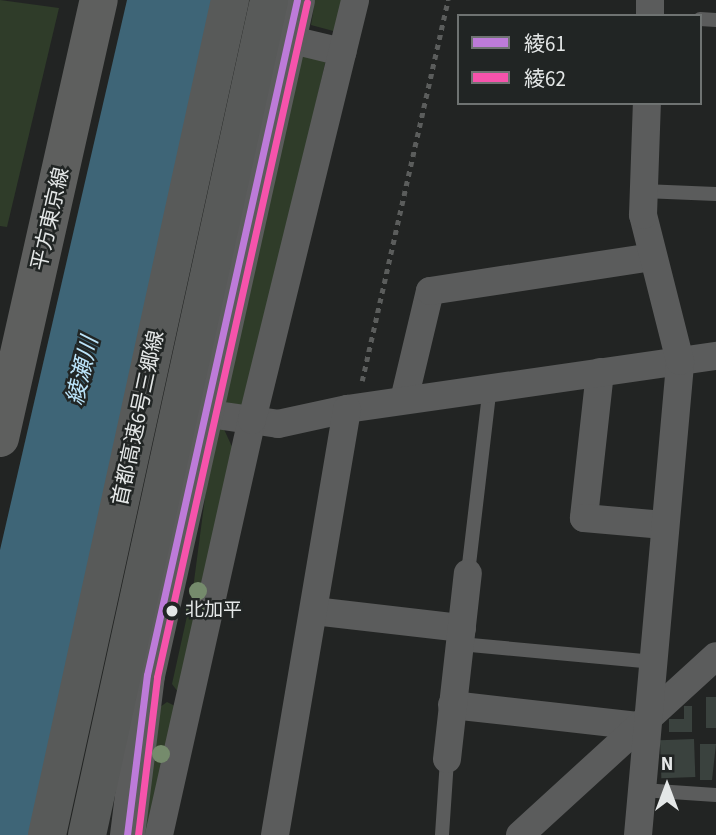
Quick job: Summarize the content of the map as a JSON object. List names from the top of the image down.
{
  "streets": {
    "highway": ["首都高速6号三郷線"],
    "main road": ["平方東京線"]
  },
  "water": ["綾瀬川"],
  "places": ["北加平"],
  "lines": ["transit line 綾61", "transit line 綾62"],
  "legend": ["綾61", "綾62"],
  "north": "top"
}
